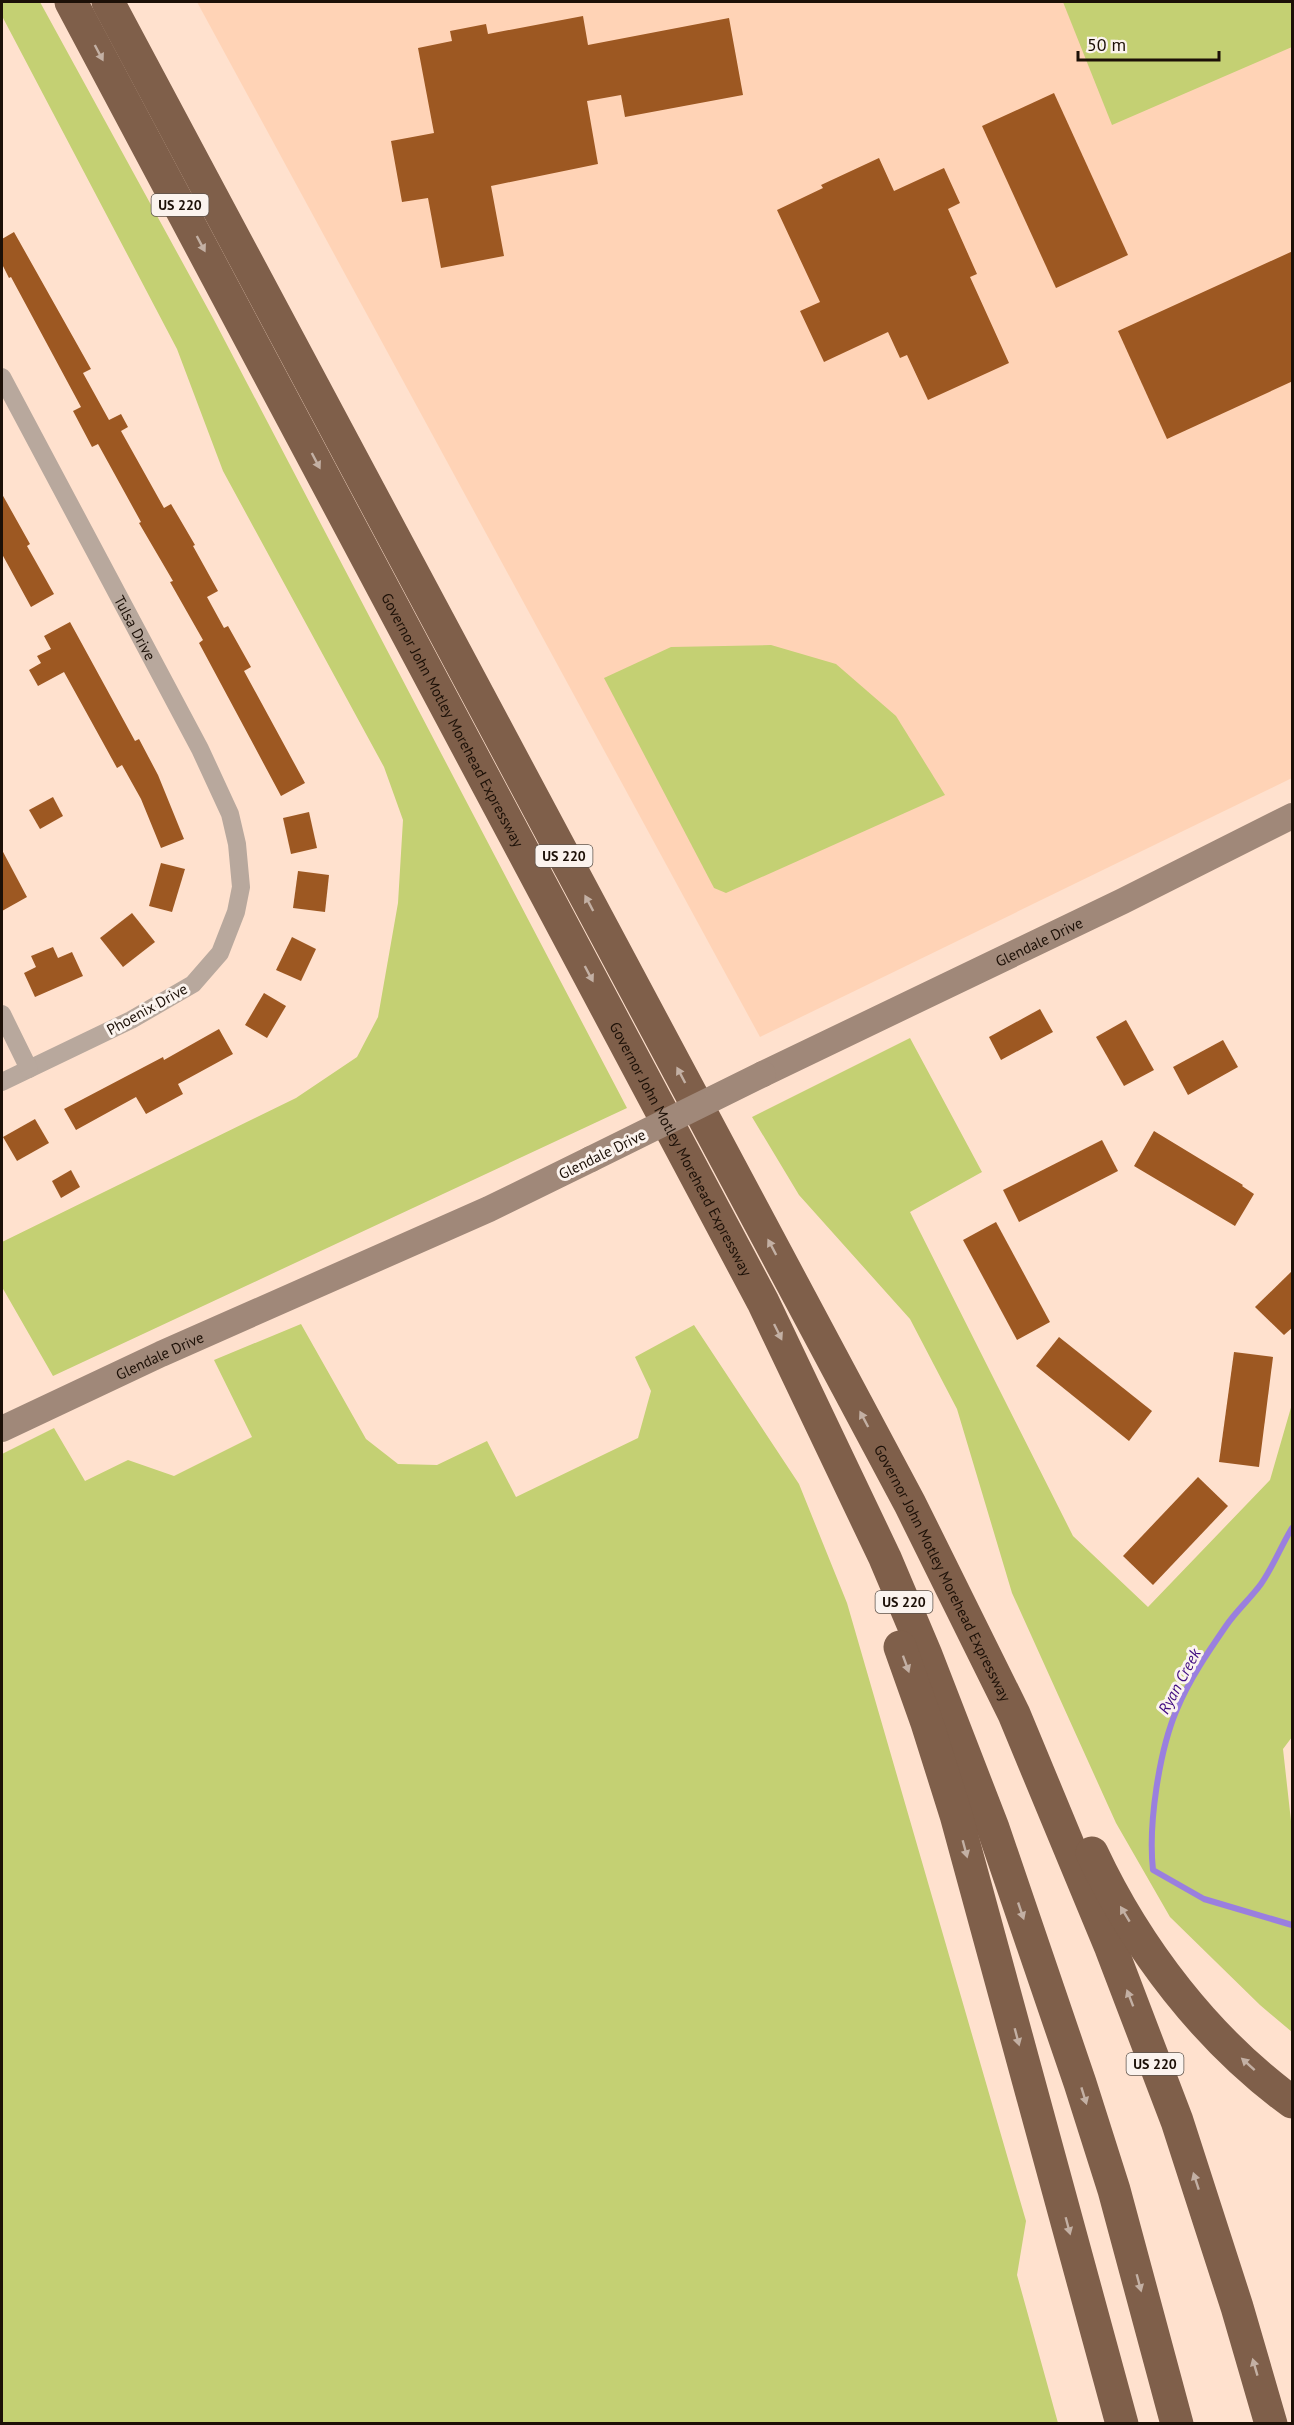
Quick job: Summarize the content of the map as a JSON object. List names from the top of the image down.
{
  "streets": {
    "highway": ["US 220", "Governor John Motley Morehead Expressway"],
    "street": ["Tulsa Drive", "Glendale Drive", "Phoenix Drive"]
  },
  "crossings": [
    ["US 220", "Governor John Motley Morehead Expressway"],
    ["Tulsa Drive", "Phoenix Drive"]
  ],
  "water": ["Ryan Creek"],
  "scale_bar": "50 m"
}
